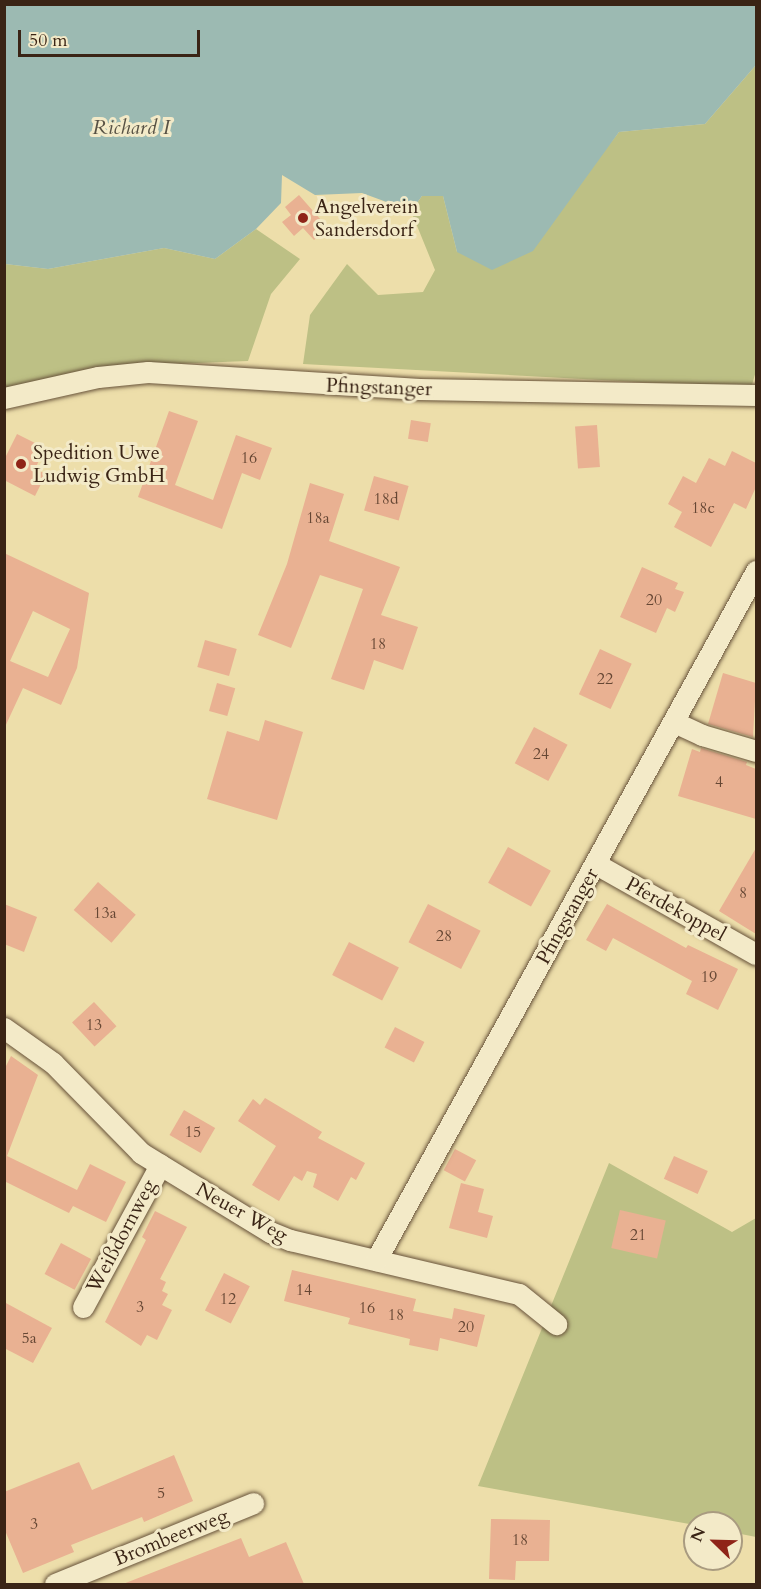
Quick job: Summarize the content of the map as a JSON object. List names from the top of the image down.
{
  "streets": {
    "street": [
      "Pfingstanger",
      "Pferdekoppel",
      "Neuer Weg",
      "Weißdornweg",
      "Brombeerweg"
    ]
  },
  "crossings": [
    ["Pfingstanger", "Pferdekoppel"],
    ["Pfingstanger", "Neuer Weg"],
    ["Neuer Weg", "Weißdornweg"]
  ],
  "water": ["Richard I"],
  "places": ["Angelverein Sandersdorf", "Spedition Uwe Ludwig GmbH"],
  "house_numbers": [
    "16",
    "18d",
    "18c",
    "18a",
    "20",
    "18",
    "22",
    "24",
    "4",
    "8",
    "13a",
    "28",
    "19",
    "13",
    "15",
    "21",
    "14",
    "12",
    "3",
    "16",
    "18",
    "20",
    "5a",
    "5",
    "3",
    "18"
  ],
  "scale_bar": "50 m",
  "north": "top left"
}
